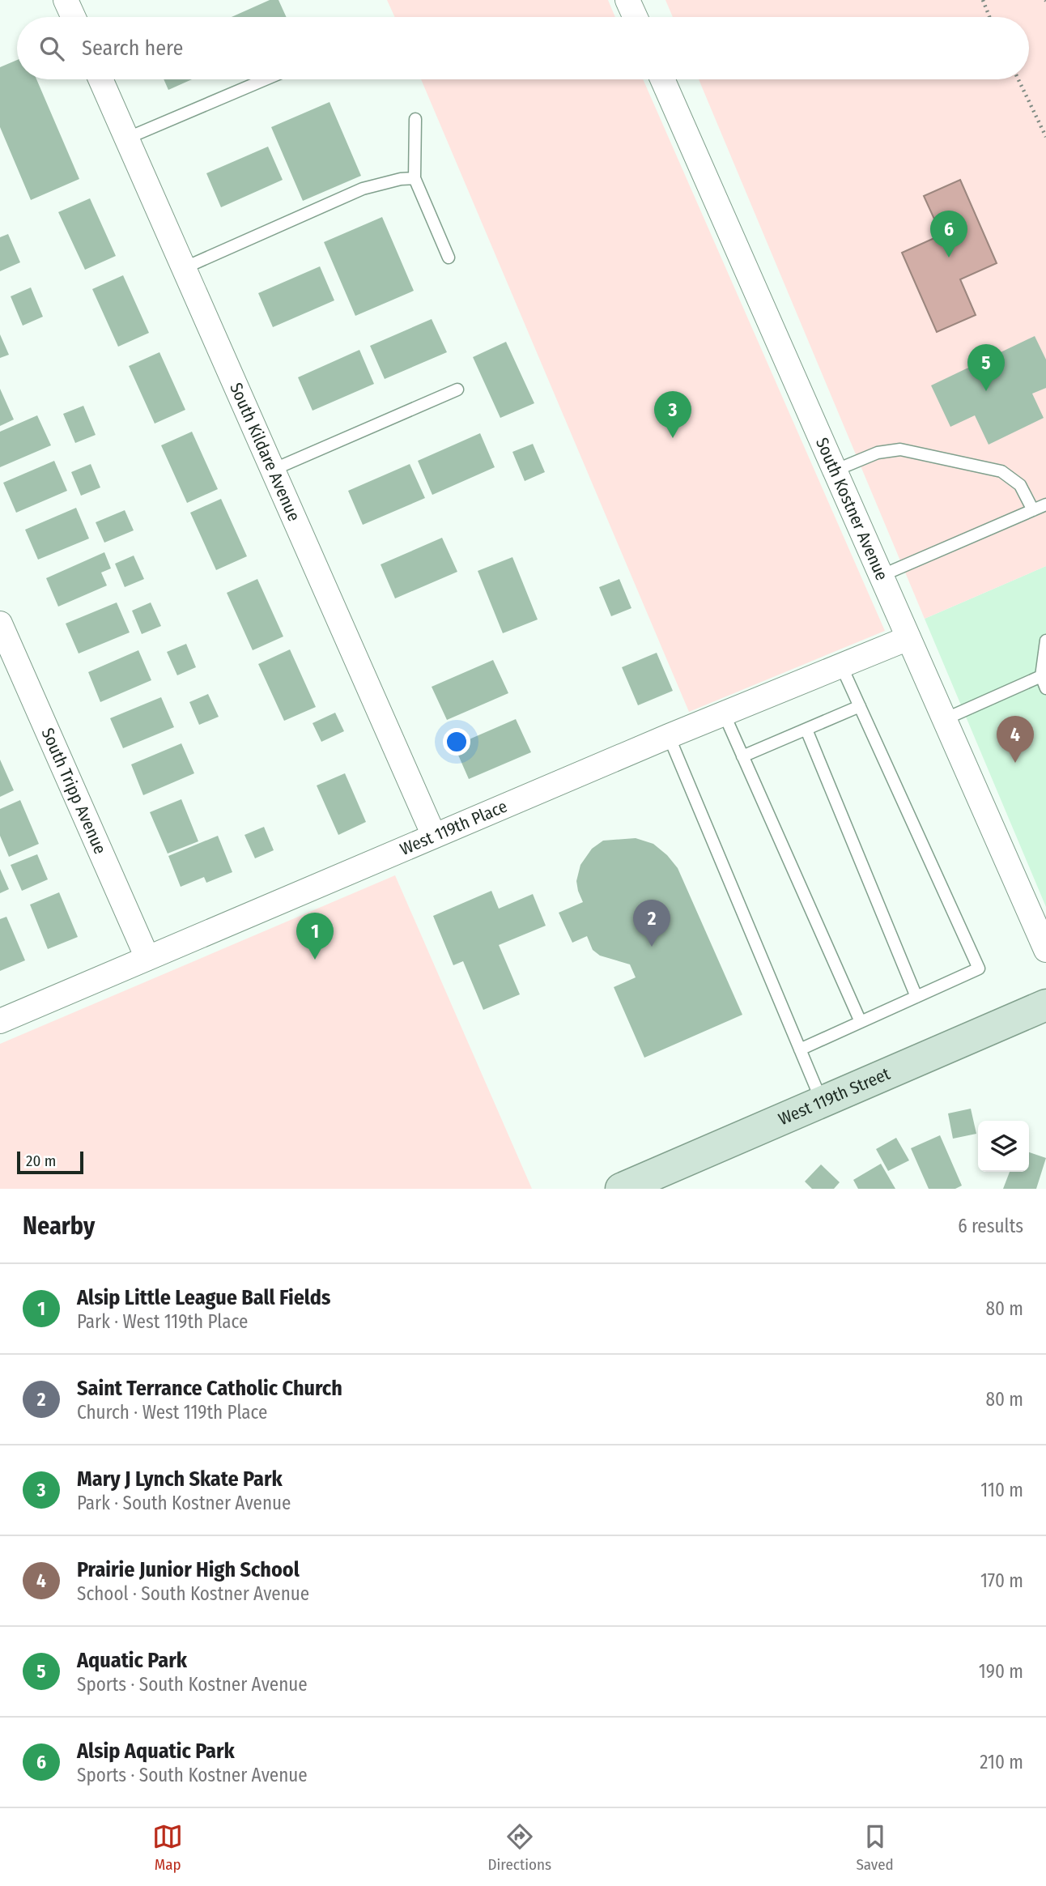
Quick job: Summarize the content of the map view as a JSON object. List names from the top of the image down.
{
  "streets": {
    "street": [
      "South Kildare Avenue",
      "South Kostner Avenue",
      "South Tripp Avenue",
      "West 119th Place",
      "West 119th Street"
    ]
  },
  "crossings": [
    ["South Kildare Avenue", "West 119th Place"],
    ["South Kostner Avenue", "West 119th Place"],
    ["South Tripp Avenue", "West 119th Place"]
  ],
  "scale_bar": "20 m",
  "page": {
    "search": "Search here",
    "pins": [
      "6",
      "5",
      "3",
      "4",
      "2",
      "1"
    ],
    "scale": "20 m",
    "heading": ["Nearby", "6 results"],
    "list": [
      {
        "mark": "1",
        "name": "Alsip Little League Ball Fields",
        "note": "Park · West 119th Place",
        "value": "80 m"
      },
      {
        "mark": "2",
        "name": "Saint Terrance Catholic Church",
        "note": "Church · West 119th Place",
        "value": "80 m"
      },
      {
        "mark": "3",
        "name": "Mary J Lynch Skate Park",
        "note": "Park · South Kostner Avenue",
        "value": "110 m"
      },
      {
        "mark": "4",
        "name": "Prairie Junior High School",
        "note": "School · South Kostner Avenue",
        "value": "170 m"
      },
      {
        "mark": "5",
        "name": "Aquatic Park",
        "note": "Sports · South Kostner Avenue",
        "value": "190 m"
      },
      {
        "mark": "6",
        "name": "Alsip Aquatic Park",
        "note": "Sports · South Kostner Avenue",
        "value": "210 m"
      }
    ],
    "nav": ["Map", "Directions", "Saved"]
  }
}
